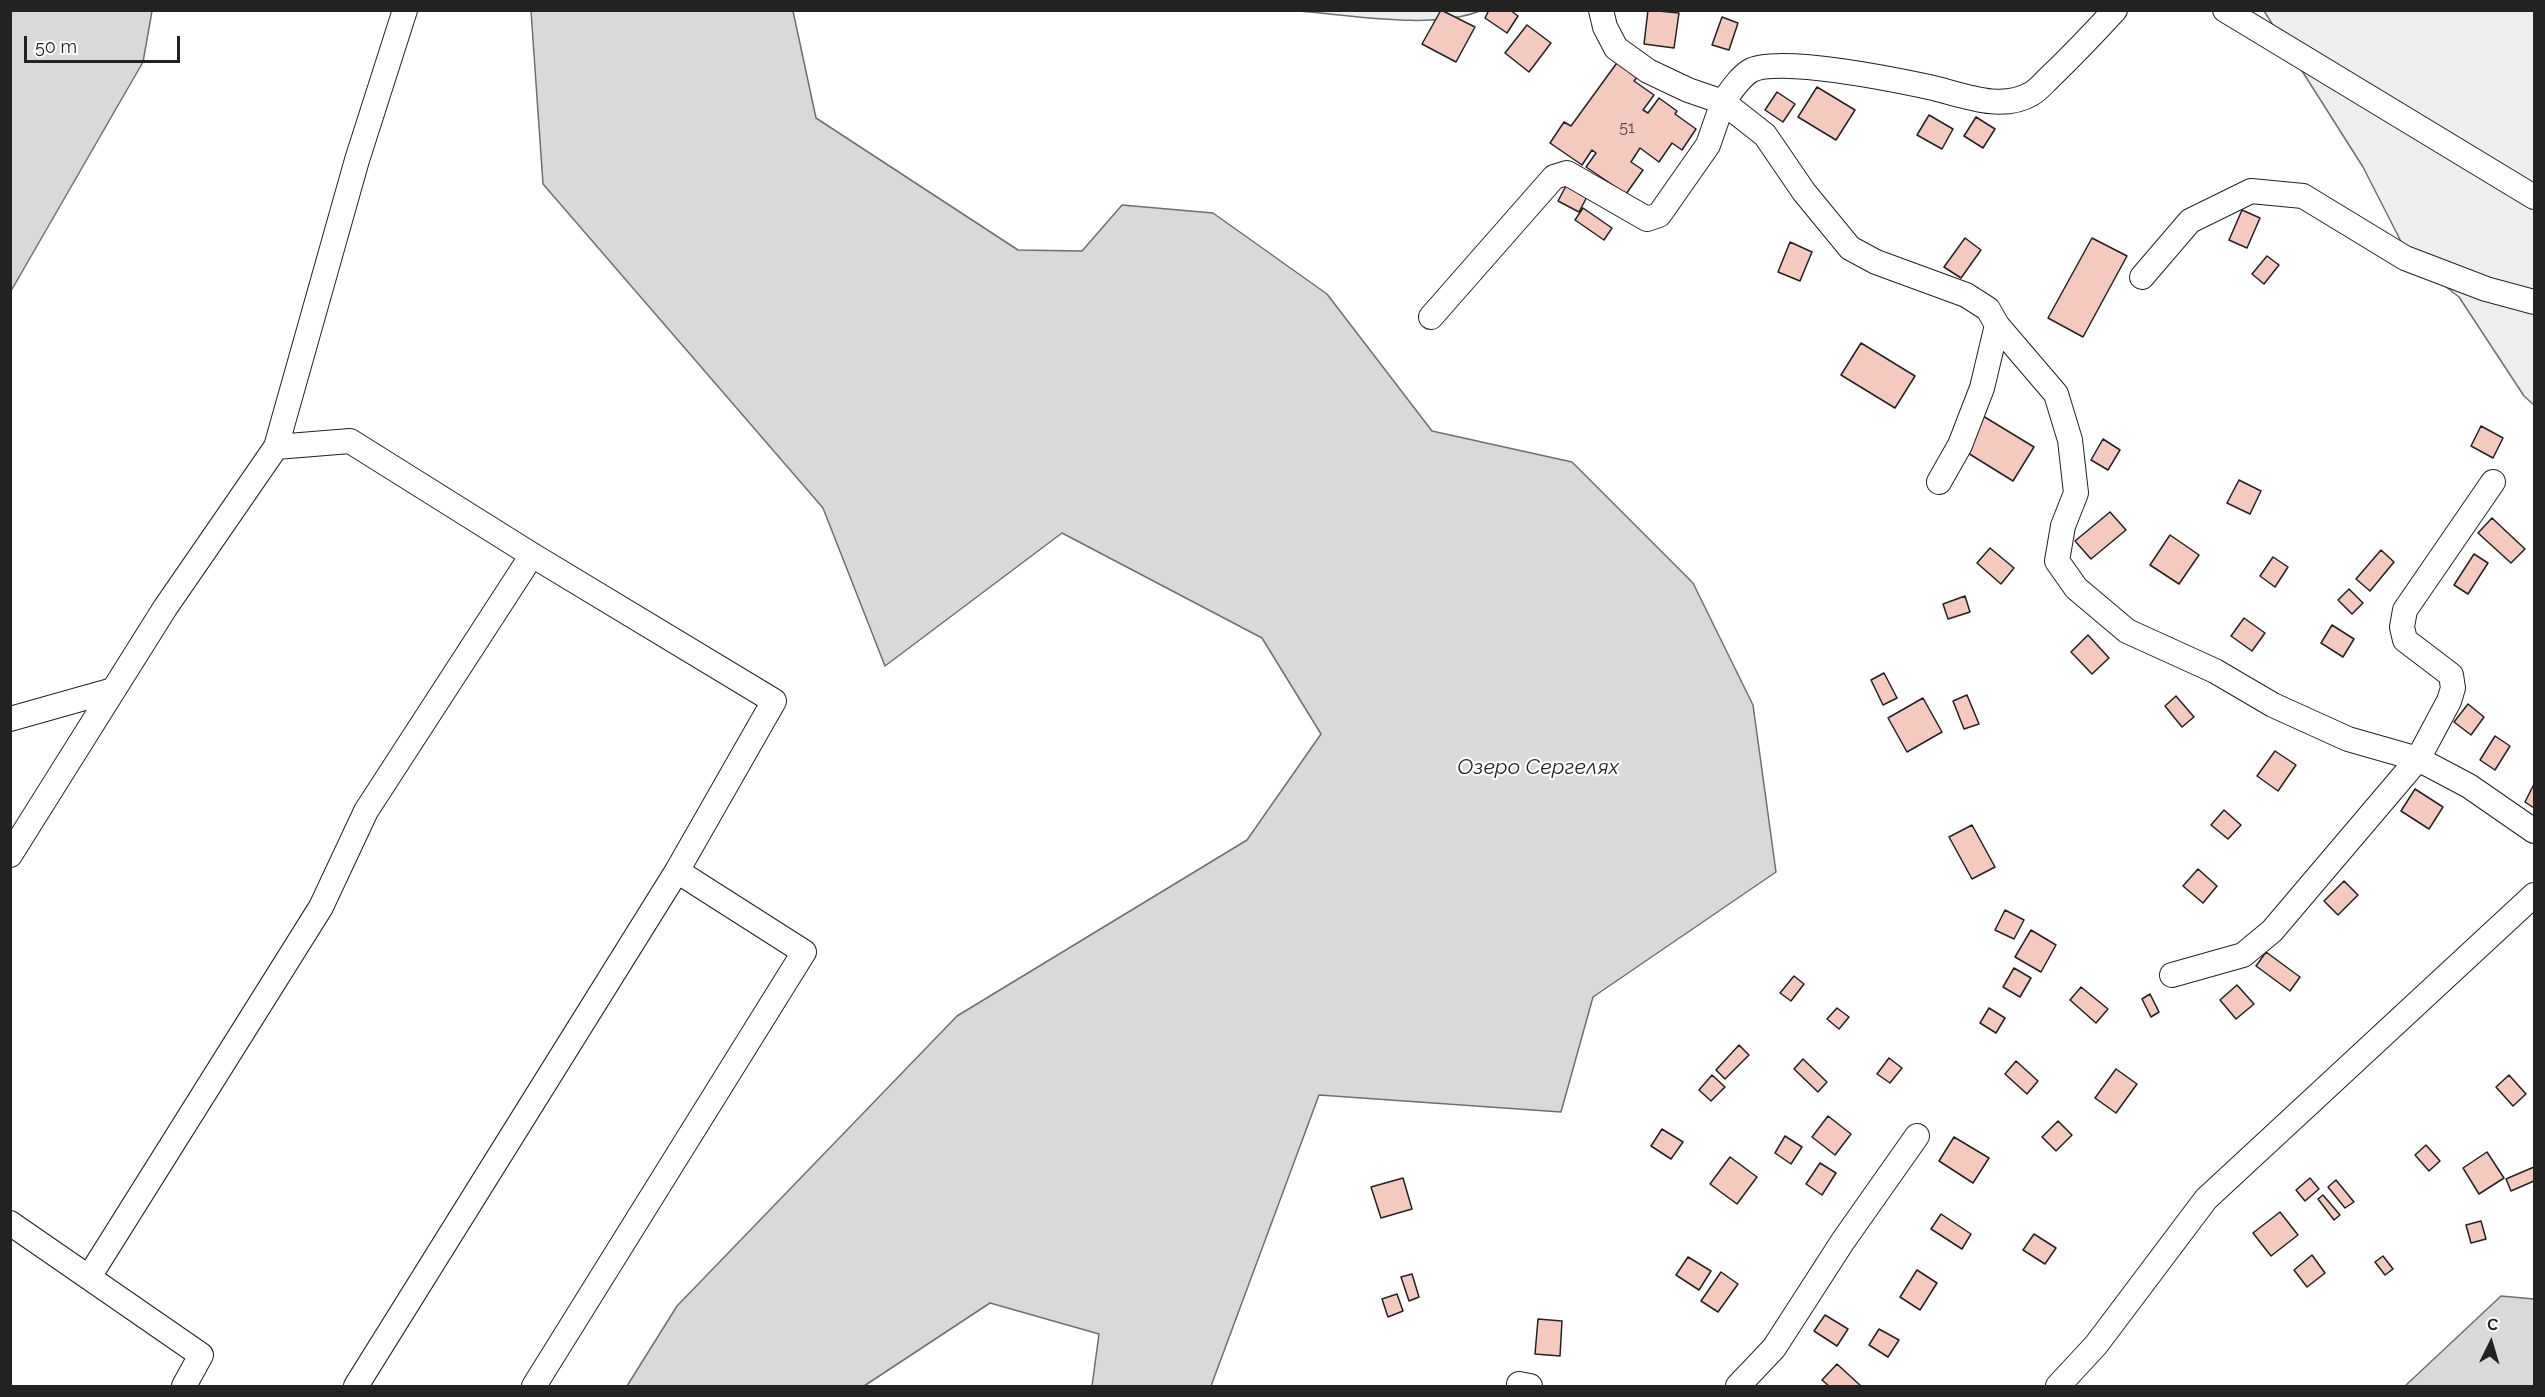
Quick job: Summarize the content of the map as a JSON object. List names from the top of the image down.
{
  "water": ["Озеро Сергелях"],
  "house_numbers": ["51"],
  "scale_bar": "50 m",
  "north": "top"
}
